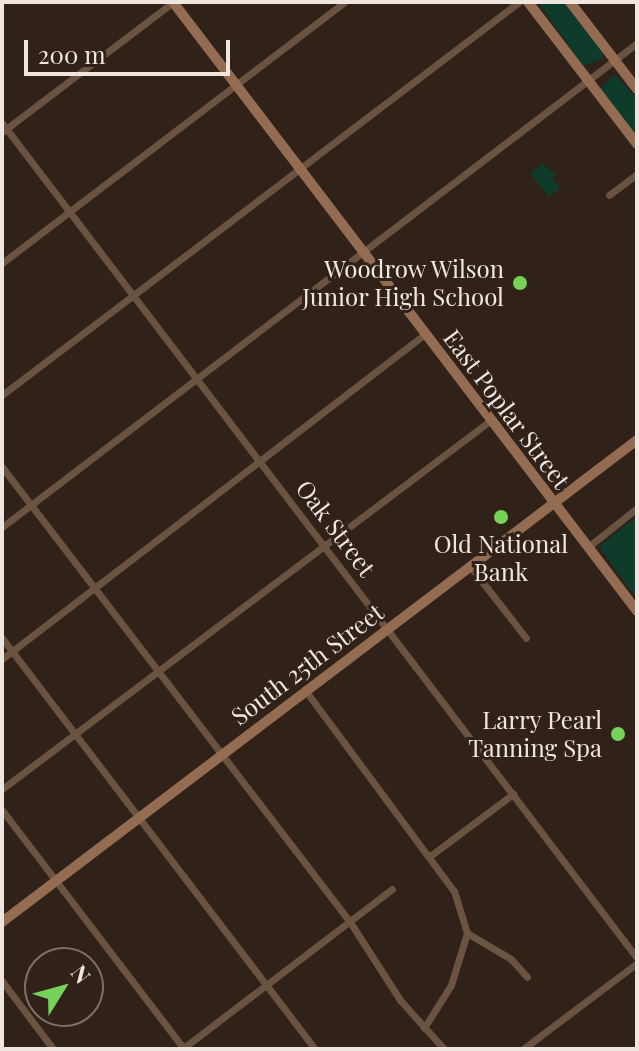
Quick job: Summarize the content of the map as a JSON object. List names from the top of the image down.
{
  "streets": {
    "main road": ["East Poplar Street", "South 25th Street"],
    "street": ["Oak Street"]
  },
  "crossings": [
    ["East Poplar Street", "South 25th Street"],
    ["Oak Street", "South 25th Street"]
  ],
  "places": ["Woodrow Wilson Junior High School", "Old National Bank", "Larry Pearl Tanning Spa"],
  "scale_bar": "200 m",
  "north": "top right"
}
